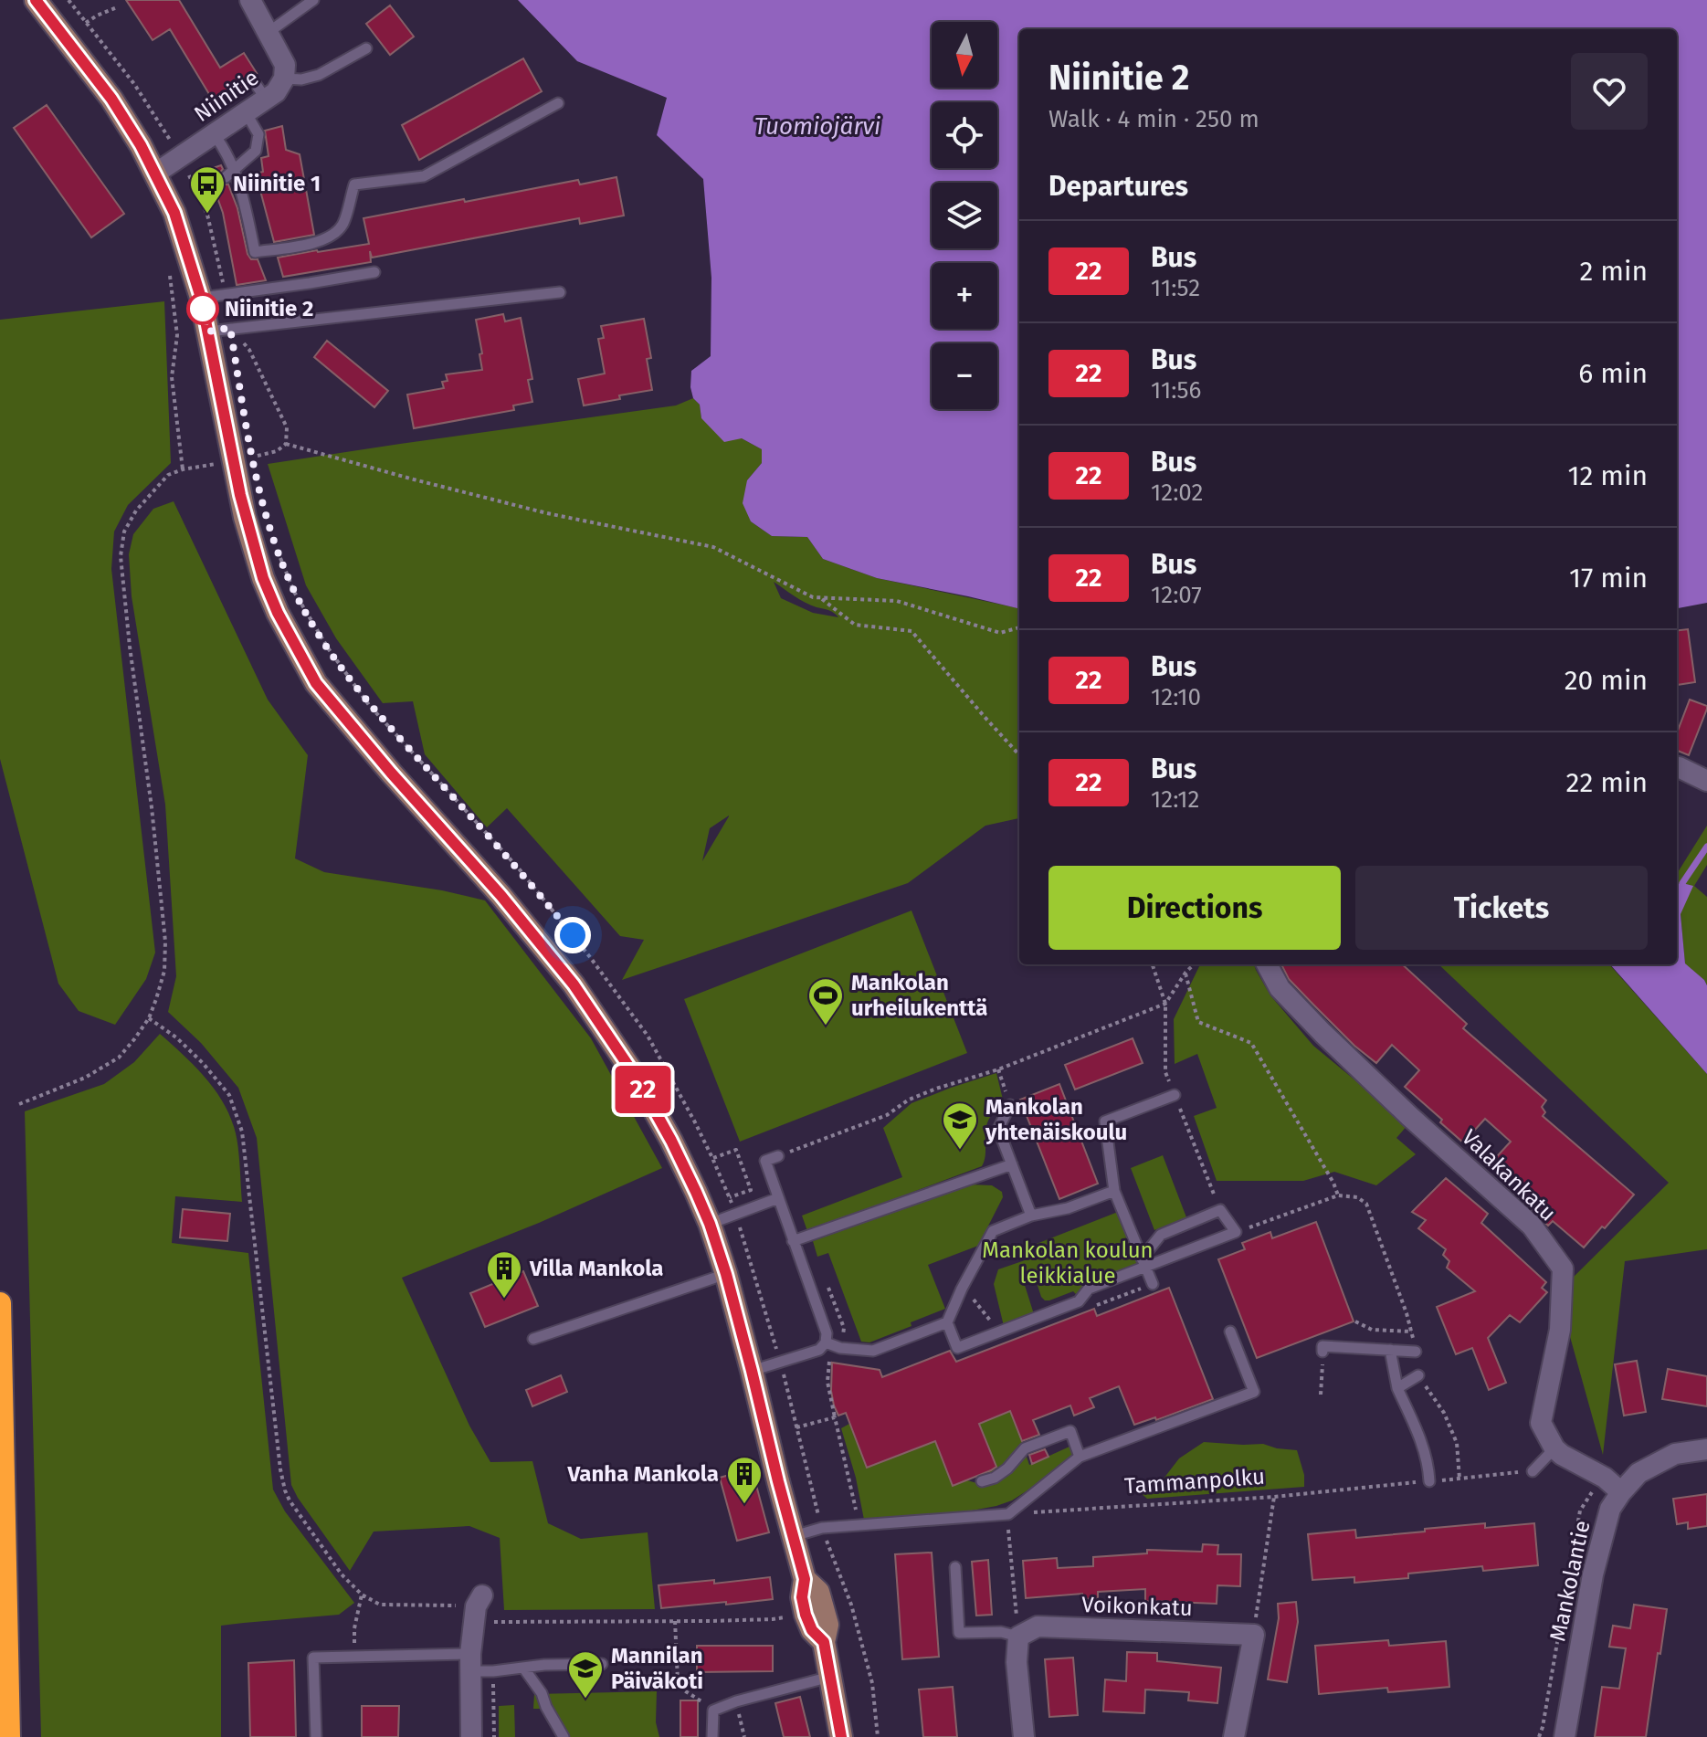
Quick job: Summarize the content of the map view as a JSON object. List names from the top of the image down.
{
  "streets": {
    "street": [
      "Niinitie",
      "Valakankatu",
      "Mankolantie",
      "Voikonkatu"
    ],
    "path": ["Tammanpolku"]
  },
  "water": ["Tuomiojärvi"],
  "parks": ["Mankolan koulun leikkialue"],
  "places": {
    "bus stop": ["Niinitie 1"],
    "other": ["Niinitie 2"],
    "sports": ["Mankolan urheilukenttä"],
    "school or university": ["Mankolan yhtenäiskoulu", "Mannilan Päiväkoti"],
    "building": ["Villa Mankola", "Vanha Mankola"]
  },
  "lines": ["bus line 22"],
  "north": "bottom",
  "page": {
    "on_map": "22",
    "map_buttons": ["+", "−"],
    "heading": [
      ["Niinitie 2", "Walk · 4 min · 250 m"],
      "Departures"
    ],
    "list": [
      {
        "mark": "22",
        "name": "Bus",
        "note": "11:52",
        "value": "2 min"
      },
      {
        "mark": "22",
        "name": "Bus",
        "note": "11:56",
        "value": "6 min"
      },
      {
        "mark": "22",
        "name": "Bus",
        "note": "12:02",
        "value": "12 min"
      },
      {
        "mark": "22",
        "name": "Bus",
        "note": "12:07",
        "value": "17 min"
      },
      {
        "mark": "22",
        "name": "Bus",
        "note": "12:10",
        "value": "20 min"
      },
      {
        "mark": "22",
        "name": "Bus",
        "note": "12:12",
        "value": "22 min"
      }
    ],
    "buttons": ["Directions", "Tickets"]
  }
}
